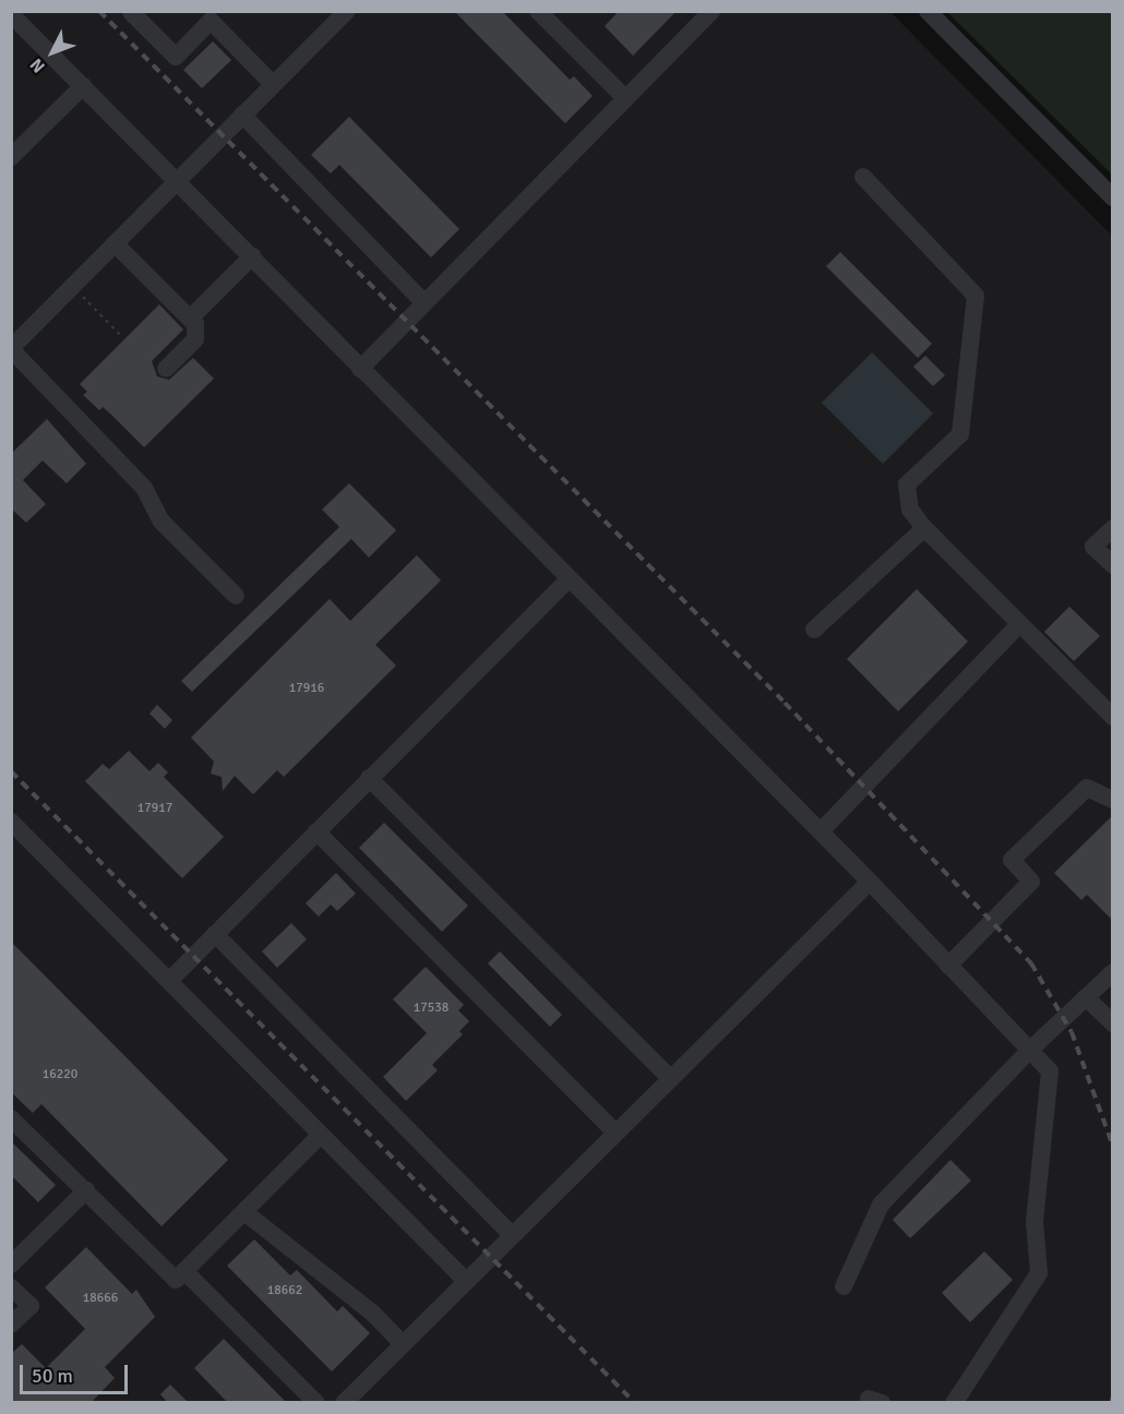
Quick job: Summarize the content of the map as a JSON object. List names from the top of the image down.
{
  "house_numbers": [
    "17916",
    "17917",
    "17538",
    "16220",
    "18662",
    "18666"
  ],
  "scale_bar": "50 m",
  "north": "bottom left"
}
